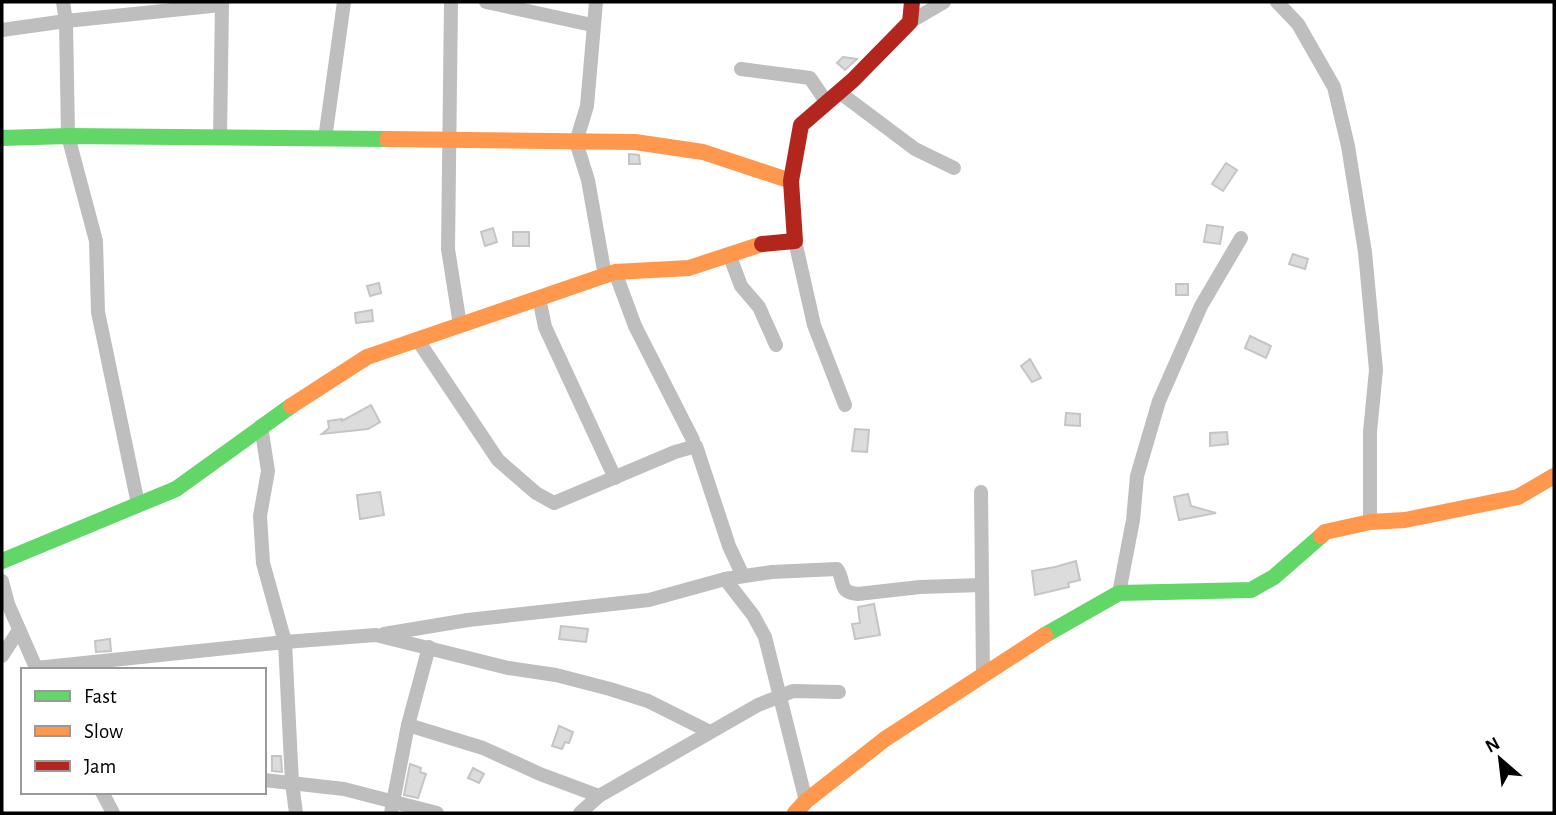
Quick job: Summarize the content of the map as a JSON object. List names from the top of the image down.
{
  "legend": ["Fast", "Slow", "Jam"],
  "north": "top left"
}
